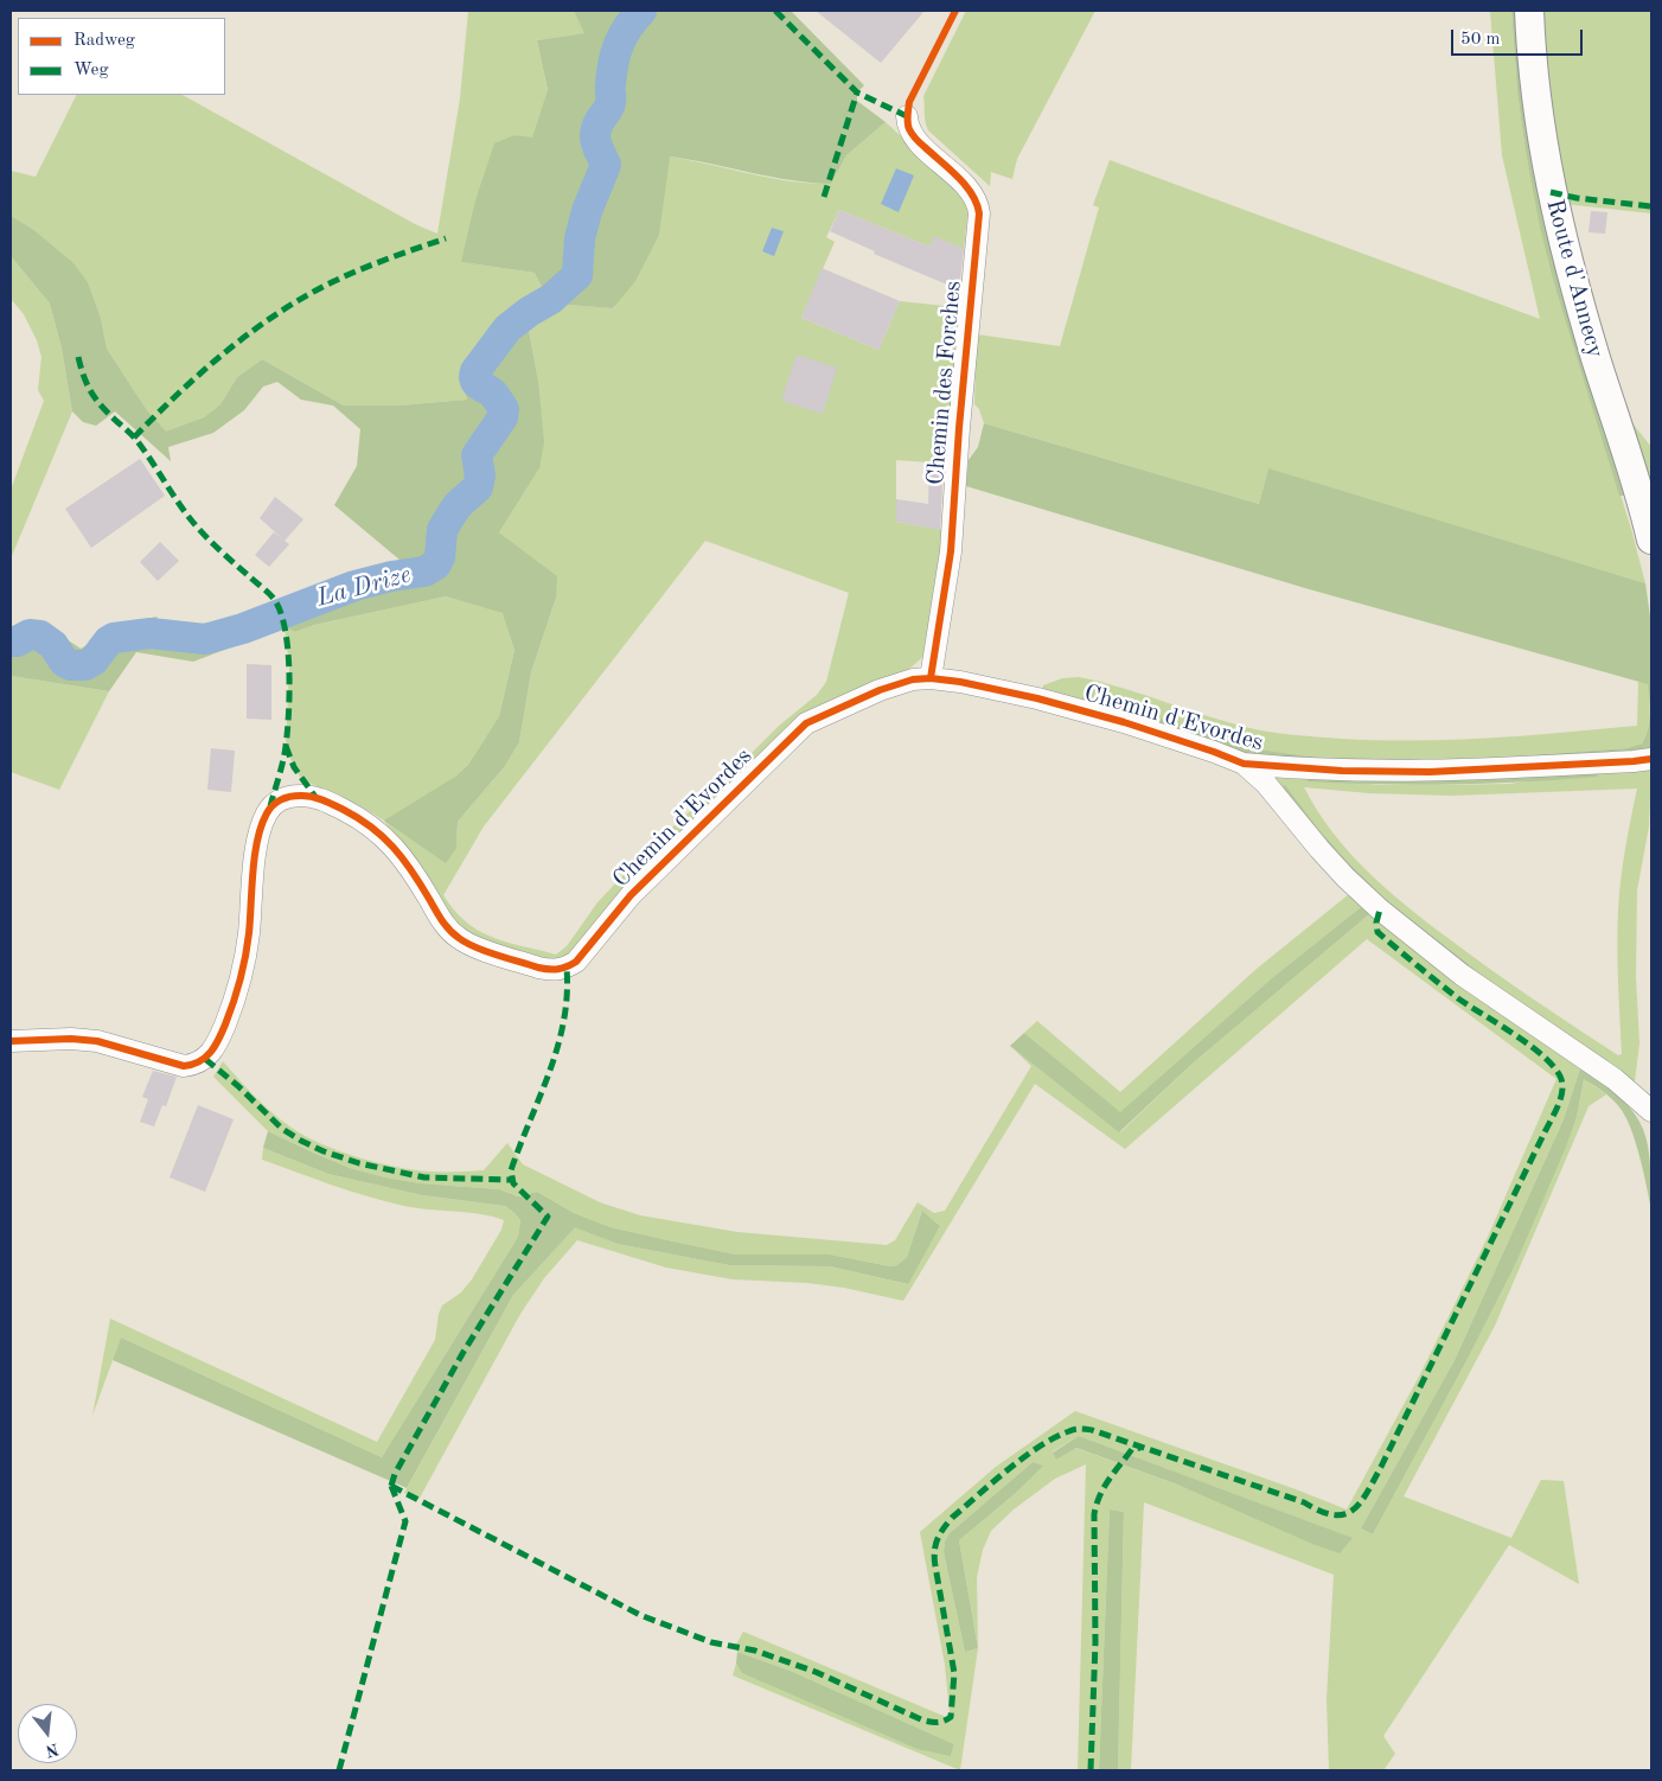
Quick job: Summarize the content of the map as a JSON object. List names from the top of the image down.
{
  "streets": {
    "main road": ["Route d'Annecy"],
    "street": ["Chemin des Forches", "Chemin d'Evordes"]
  },
  "crossings": [
    ["Chemin des Forches", "Chemin d'Evordes"]
  ],
  "water": ["La Drize"],
  "legend": ["Radweg", "Weg"],
  "scale_bar": "50 m",
  "north": "bottom"
}
